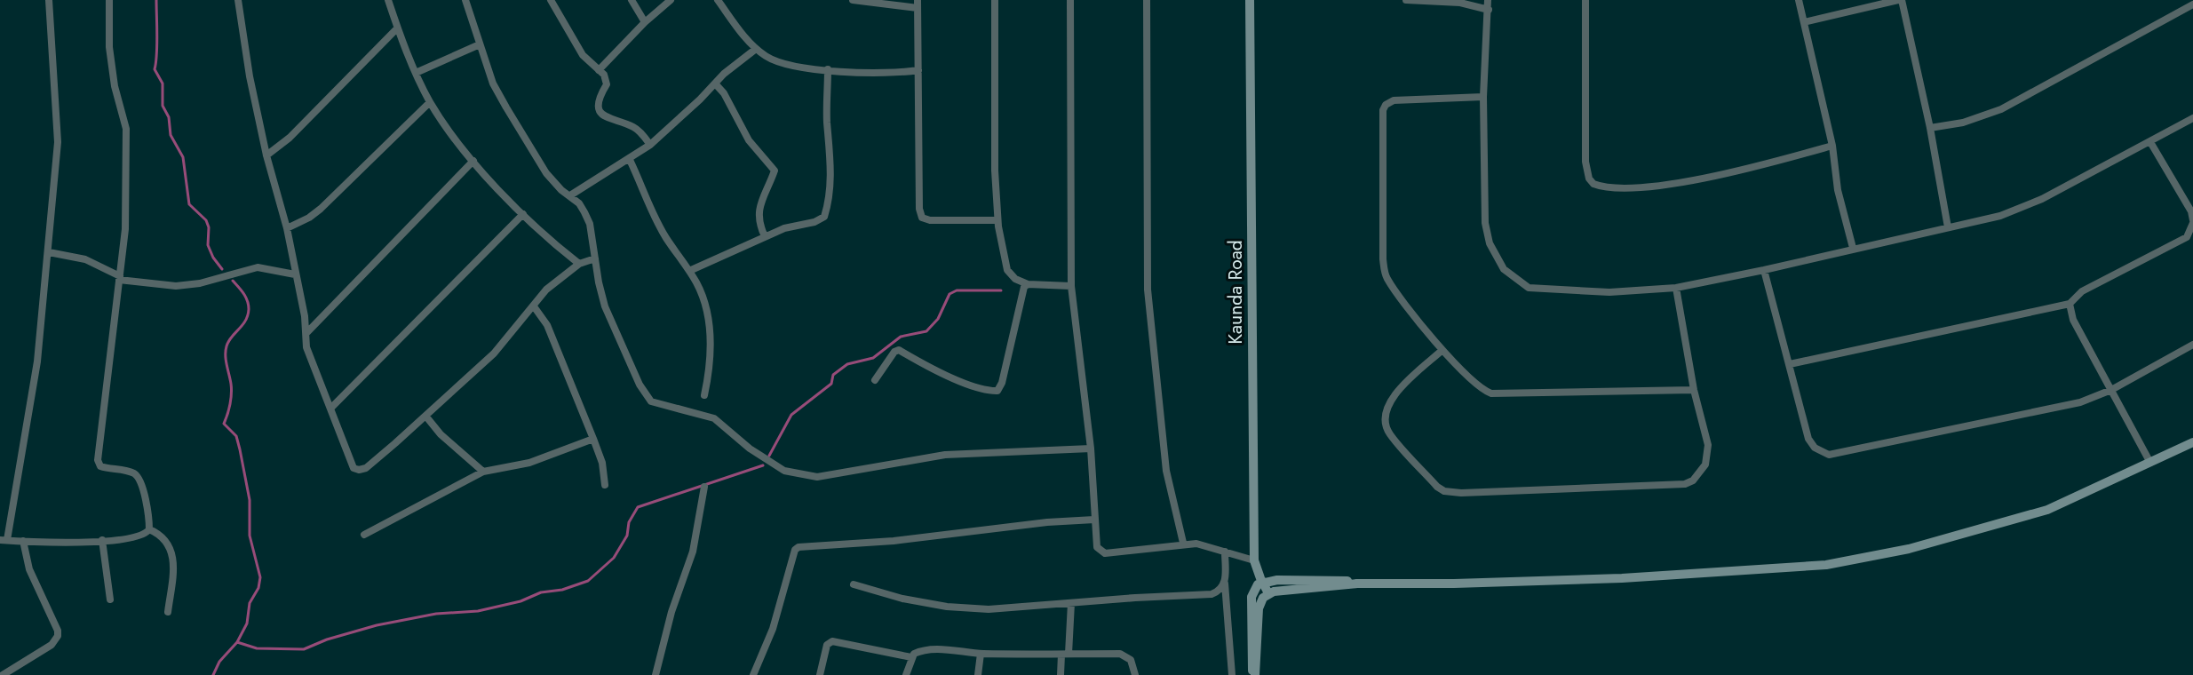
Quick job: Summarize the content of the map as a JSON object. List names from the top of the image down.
{
  "streets": {
    "main road": ["Kaunda Road"]
  }
}
